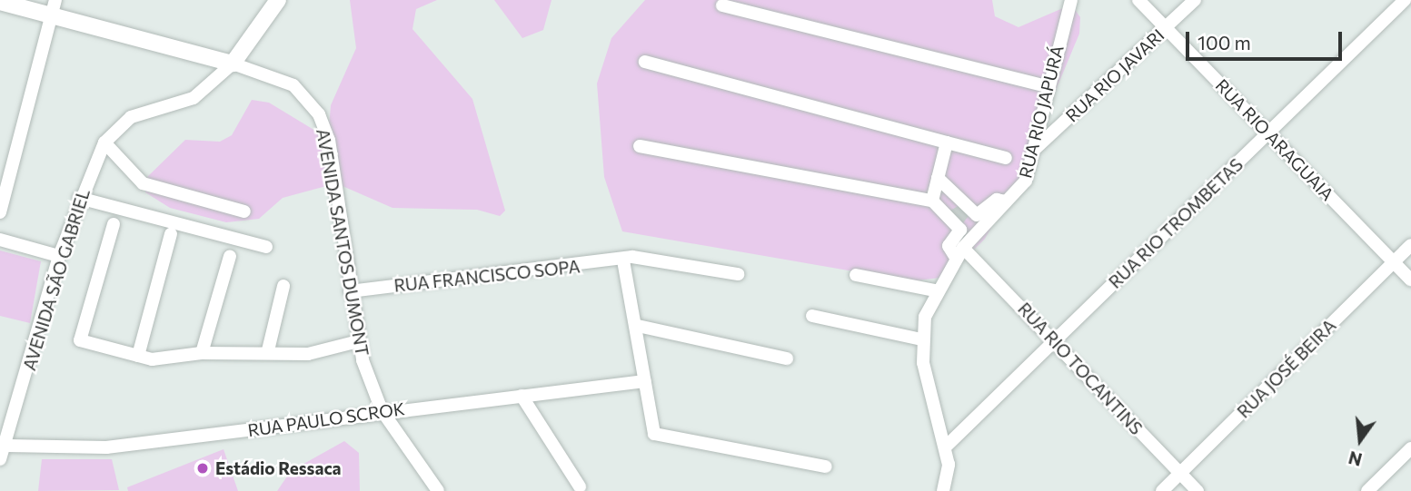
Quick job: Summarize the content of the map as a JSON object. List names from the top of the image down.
{
  "streets": {
    "main road": ["AVENIDA SÃO GABRIEL"],
    "street": [
      "RUA RIO JAVARI",
      "RUA RIO JAPURÁ",
      "RUA RIO ARAGUAIA",
      "RUA RIO TROMBETAS",
      "AVENIDA SANTOS DUMONT",
      "RUA FRANCISCO SOPA",
      "RUA RIO TOCANTINS",
      "RUA JOSÉ BEIRA",
      "RUA PAULO SCROK"
    ]
  },
  "crossings": [
    ["RUA RIO JAVARI", "RUA RIO JAPURÁ"],
    ["RUA RIO JAVARI", "RUA RIO ARAGUAIA"],
    ["RUA RIO JAPURÁ", "RUA RIO TROMBETAS"],
    ["RUA RIO JAPURÁ", "RUA RIO TOCANTINS"],
    ["RUA RIO ARAGUAIA", "RUA RIO TROMBETAS"],
    ["RUA RIO ARAGUAIA", "RUA JOSÉ BEIRA"],
    ["RUA RIO TROMBETAS", "RUA RIO TOCANTINS"],
    ["AVENIDA SANTOS DUMONT", "RUA FRANCISCO SOPA"],
    ["AVENIDA SANTOS DUMONT", "AVENIDA SÃO GABRIEL"],
    ["AVENIDA SANTOS DUMONT", "RUA PAULO SCROK"],
    ["AVENIDA SÃO GABRIEL", "RUA PAULO SCROK"],
    ["RUA RIO TOCANTINS", "RUA JOSÉ BEIRA"]
  ],
  "places": ["Estádio Ressaca"],
  "scale_bar": "100 m",
  "north": "bottom"
}
